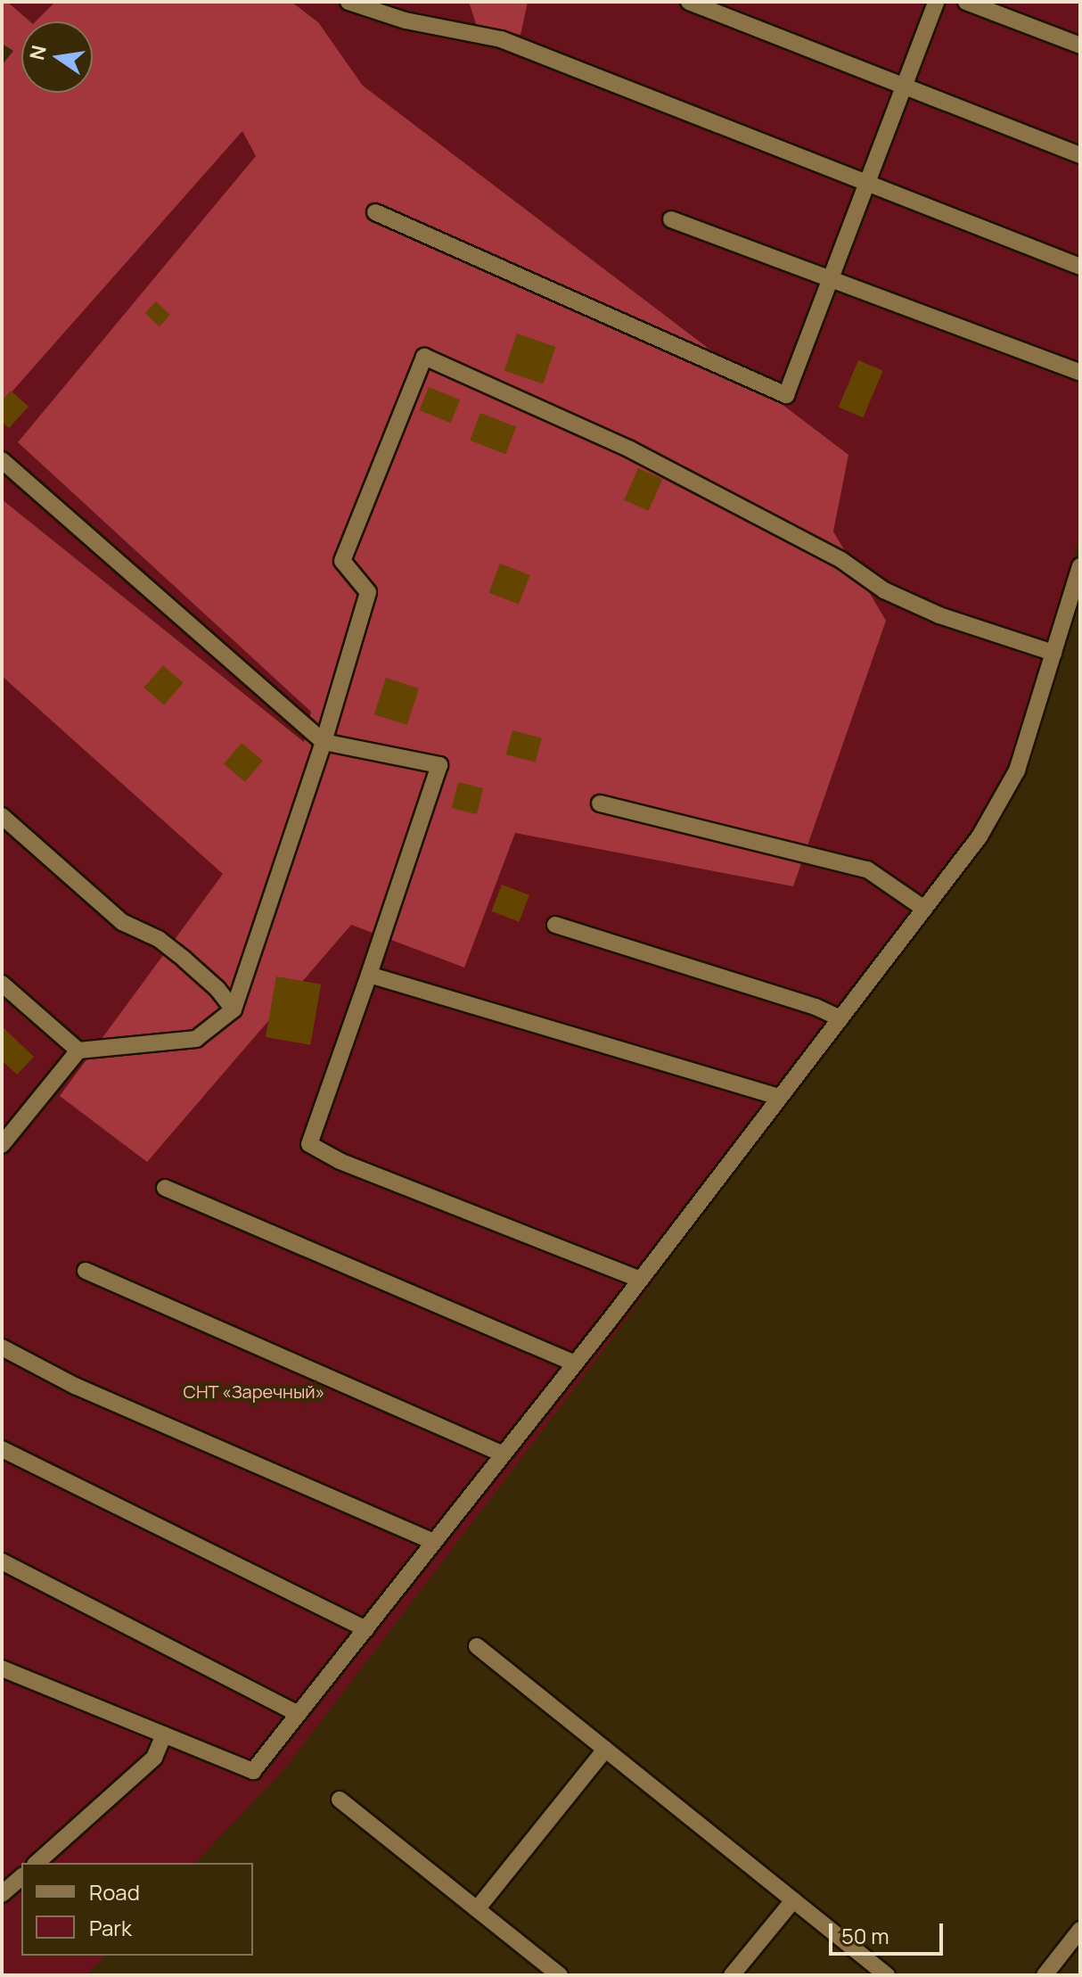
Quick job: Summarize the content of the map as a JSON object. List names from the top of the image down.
{
  "parks": ["СНТ «Заречный»"],
  "legend": ["Road", "Park"],
  "scale_bar": "50 m",
  "north": "left"
}
